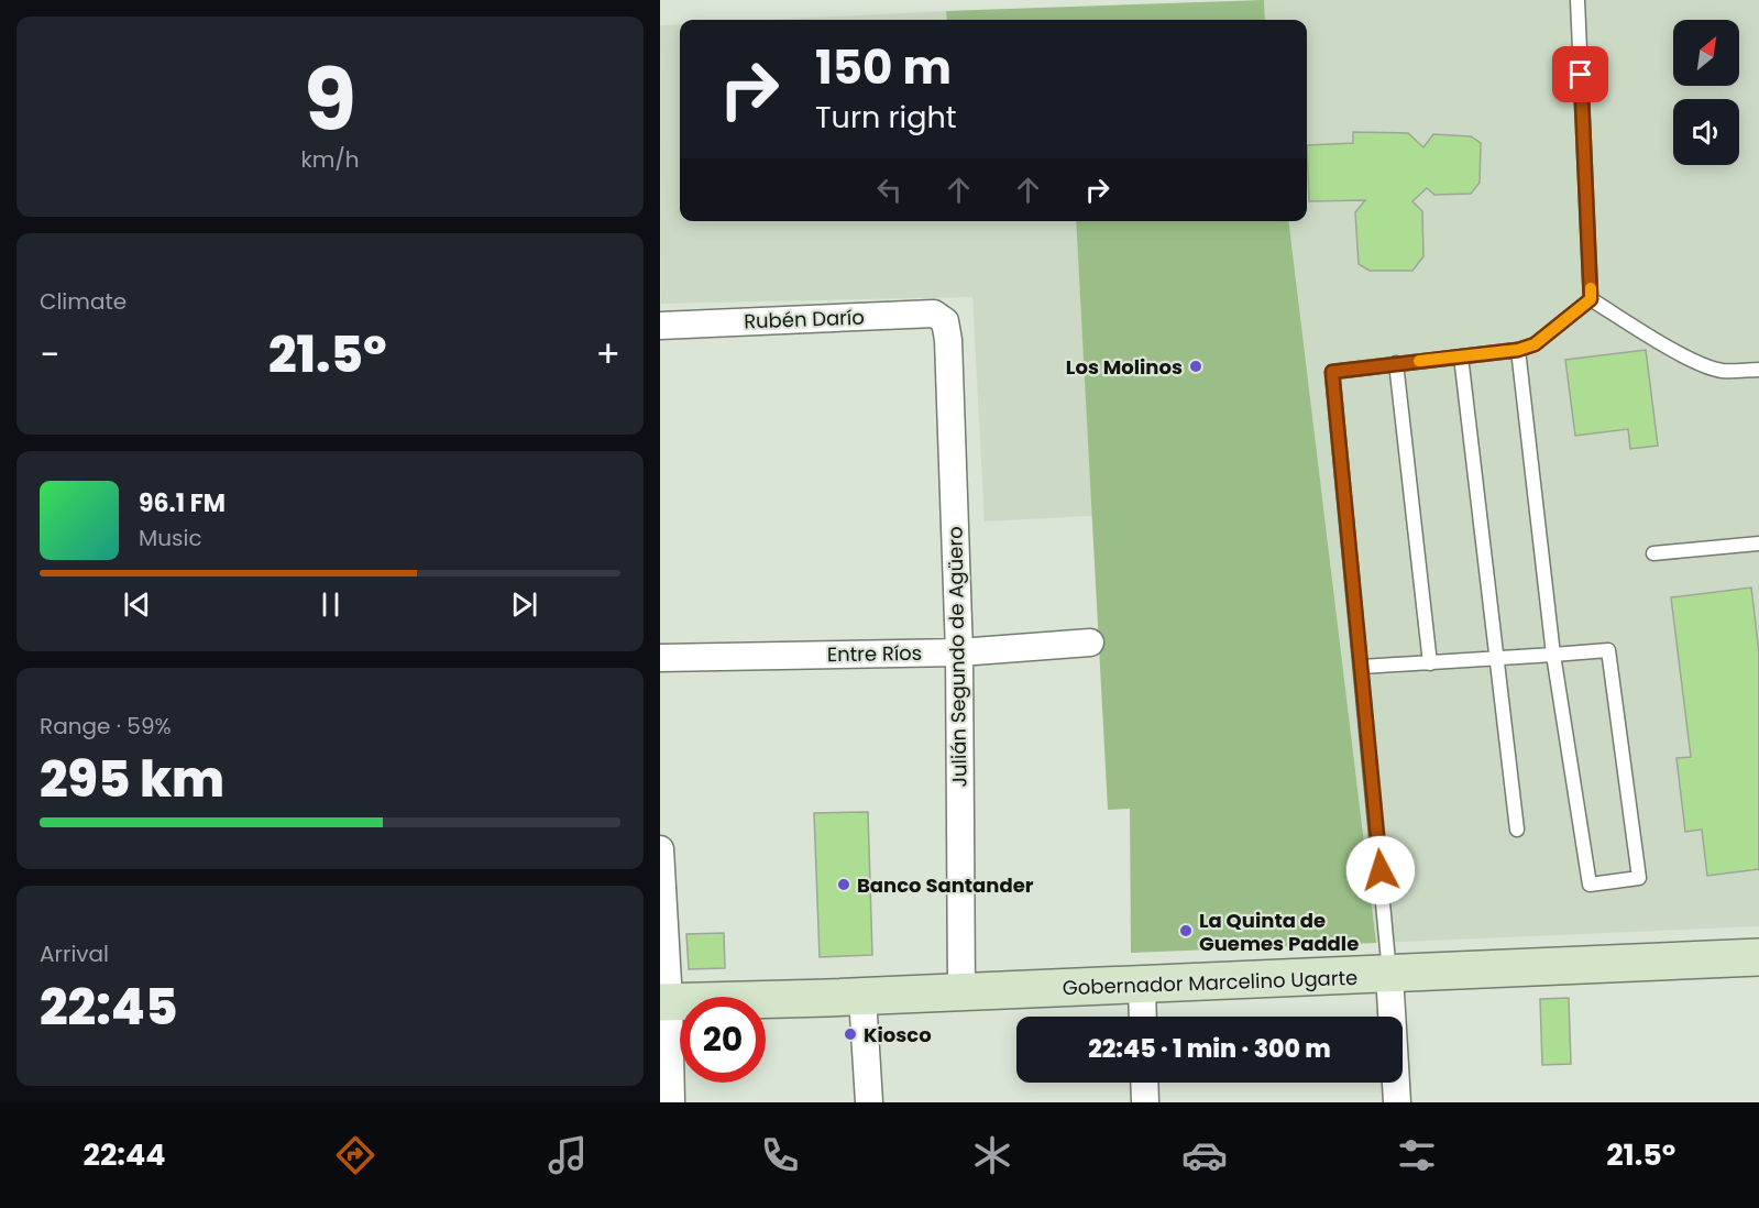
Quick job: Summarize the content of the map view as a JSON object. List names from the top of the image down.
{
  "streets": {
    "street": [
      "Rubén Darío",
      "Entre Ríos",
      "Julián Segundo de Agüero",
      "Gobernador Marcelino Ugarte"
    ]
  },
  "crossings": [
    ["Rubén Darío", "Julián Segundo de Agüero"],
    ["Entre Ríos", "Julián Segundo de Agüero"],
    ["Julián Segundo de Agüero", "Gobernador Marcelino Ugarte"]
  ],
  "places": [
    "Los Molinos",
    "Banco Santander",
    "La Quinta de Guemes Paddle",
    "Kiosco"
  ],
  "north": "top right",
  "page": {
    "tile": [
      ["9", "km/h"],
      "Climate",
      ["Range · 59%", "295 km"],
      ["Arrival", "22:45"]
    ],
    "turn": ["150 m", "Turn right"],
    "heat": ["−", "21.5°", "+"],
    "song": ["96.1 FM", "Music"],
    "limit": "20",
    "trip": "22:45 · 1 min · 300 m",
    "tabs": ["22:44", "21.5°"]
  }
}
